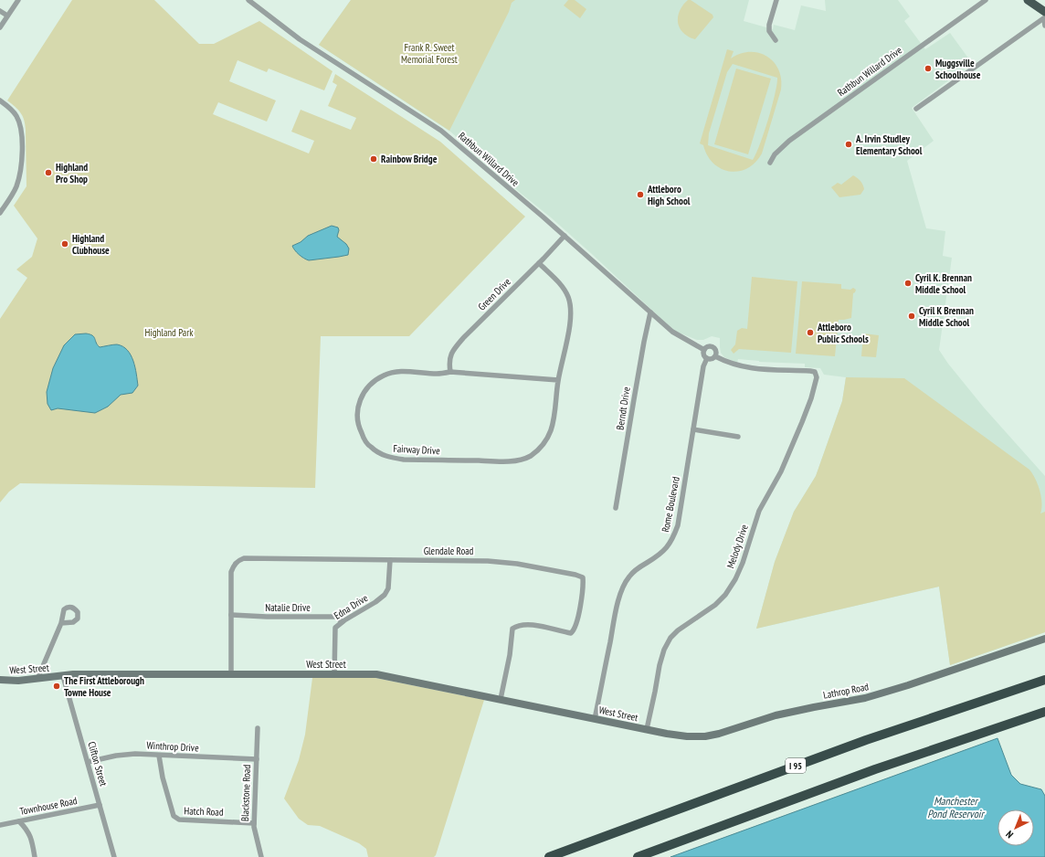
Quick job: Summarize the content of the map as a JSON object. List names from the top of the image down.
{
  "streets": {
    "highway": ["I 95"],
    "main road": ["West Street", "Lathrop Road"],
    "street": [
      "Rathbun Willard Drive",
      "Green Drive",
      "Berndt Drive",
      "Fairway Drive",
      "Rome Boulevard",
      "Melody Drive",
      "Glendale Road",
      "Edna Drive",
      "Natalie Drive",
      "Winthrop Drive",
      "Clifton Street",
      "Blackstone Road",
      "Townhouse Road",
      "Hatch Road"
    ]
  },
  "crossings": [
    ["Rathbun Willard Drive", "Green Drive"],
    ["Rathbun Willard Drive", "Berndt Drive"],
    ["Rathbun Willard Drive", "Rome Boulevard"],
    ["Rathbun Willard Drive", "Melody Drive"],
    ["Green Drive", "Fairway Drive"],
    ["Rome Boulevard", "Melody Drive"],
    ["Rome Boulevard", "West Street"],
    ["Melody Drive", "West Street"],
    ["Melody Drive", "Lathrop Road"],
    ["Glendale Road", "Edna Drive"],
    ["Glendale Road", "Natalie Drive"],
    ["Glendale Road", "West Street"],
    ["Edna Drive", "Natalie Drive"],
    ["Edna Drive", "West Street"],
    ["West Street", "Lathrop Road"],
    ["West Street", "Clifton Street"],
    ["Winthrop Drive", "Clifton Street"],
    ["Winthrop Drive", "Blackstone Road"],
    ["Winthrop Drive", "Hatch Road"],
    ["Clifton Street", "Townhouse Road"],
    ["Blackstone Road", "Hatch Road"]
  ],
  "water": ["Manchester Pond Reservoir"],
  "parks": ["Frank R. Sweet Memorial Forest", "Highland Park"],
  "places": [
    "Muggsville Schoolhouse",
    "A. Irvin Studley Elementary School",
    "Rainbow Bridge",
    "Highland Pro Shop",
    "Attleboro High School",
    "Highland Clubhouse",
    "Cyril K. Brennan Middle School",
    "Cyril K Brennan Middle School",
    "Attleboro Public Schools",
    "The First Attleborough Towne House"
  ],
  "north": "bottom left"
}
